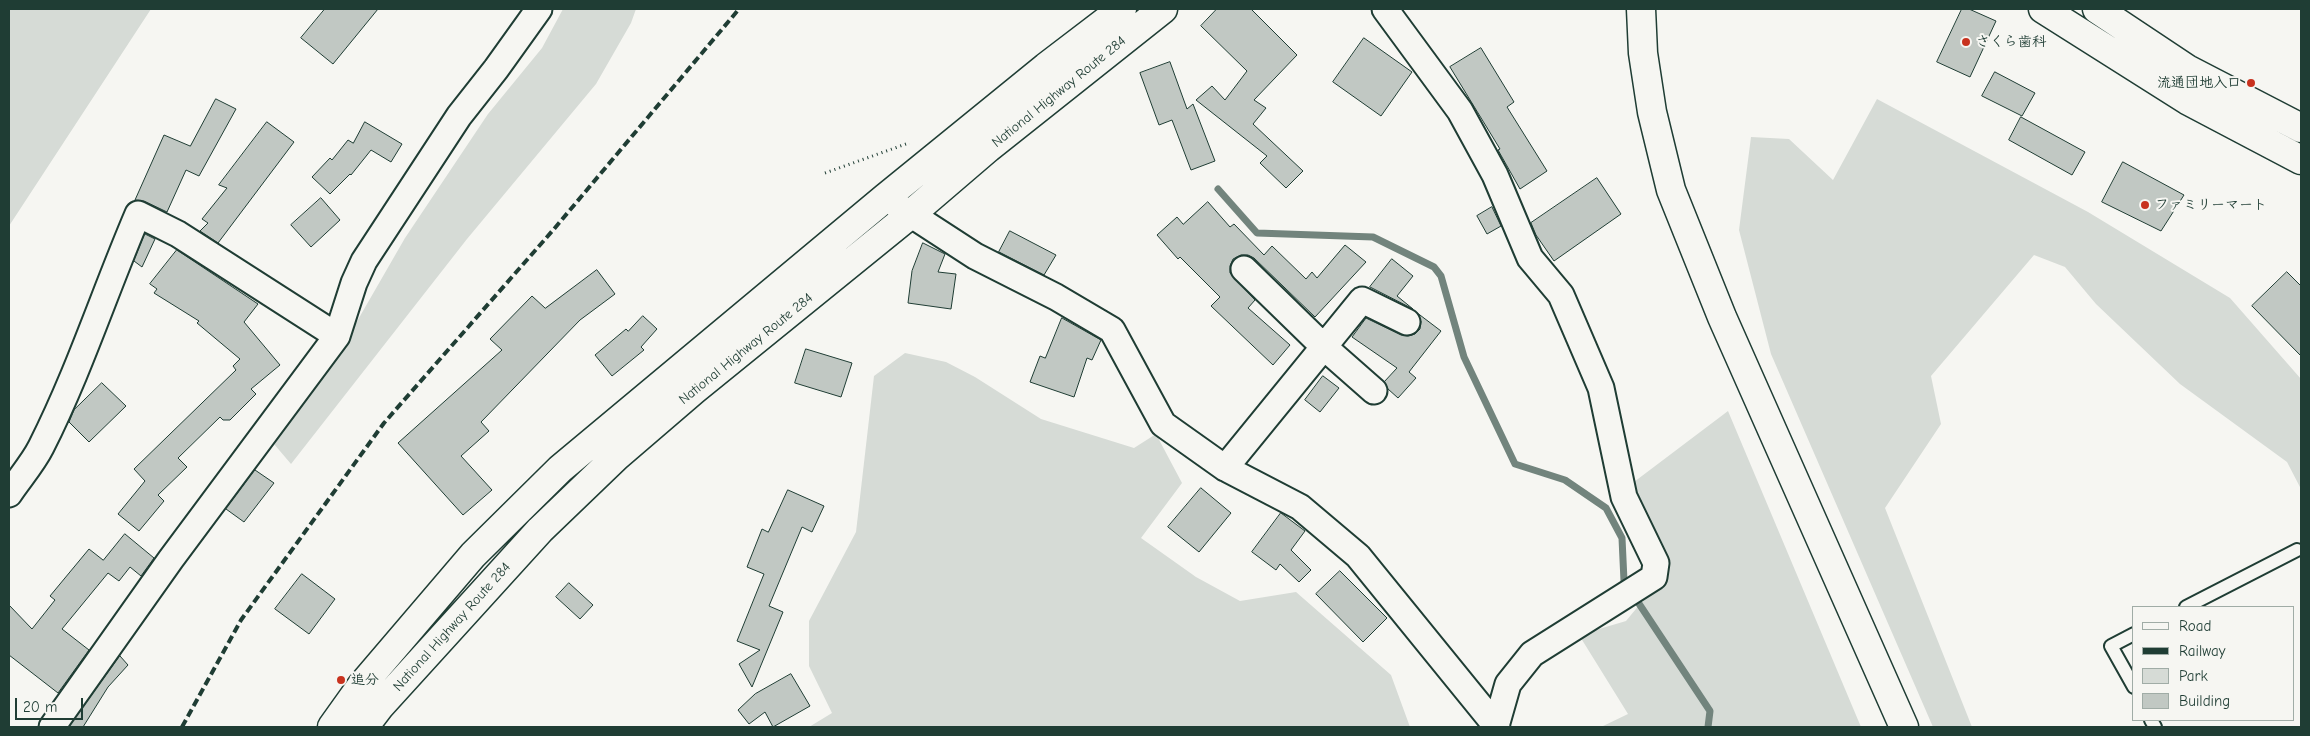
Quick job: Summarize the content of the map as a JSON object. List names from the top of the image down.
{
  "streets": {
    "main road": ["National Highway Route 284"]
  },
  "places": [
    "さくら歯科",
    "流通団地入口",
    "ファミリーマート",
    "追分"
  ],
  "legend": [
    "Road",
    "Railway",
    "Park",
    "Building"
  ],
  "scale_bar": "20 m"
}
